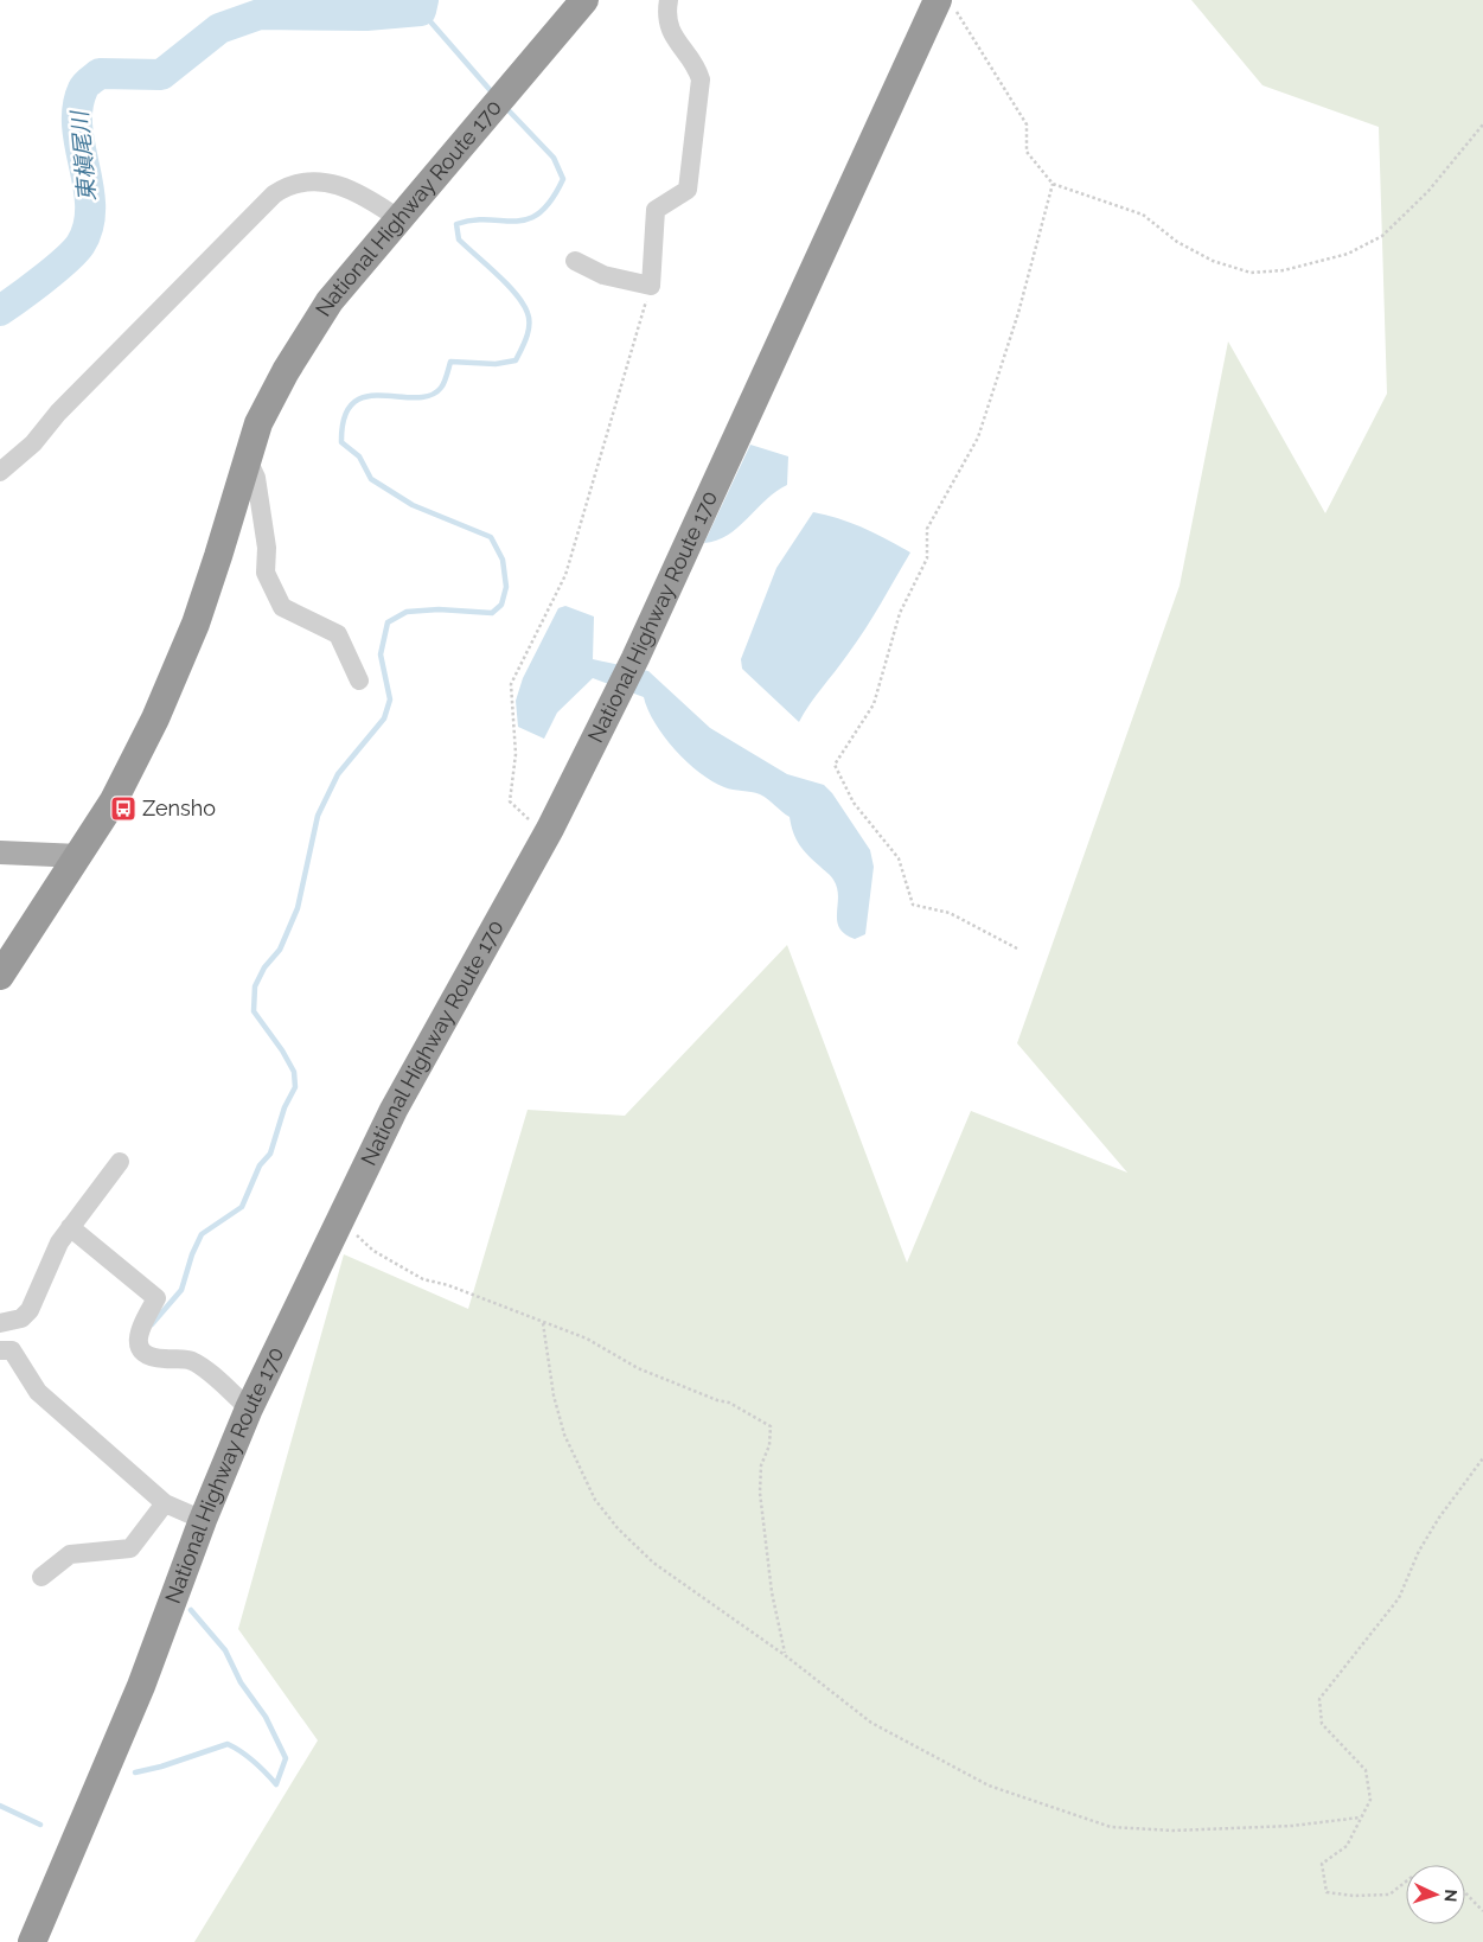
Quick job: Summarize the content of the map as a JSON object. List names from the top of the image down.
{
  "streets": {
    "highway": ["National Highway Route 170"]
  },
  "water": ["東槇尾川"],
  "places": {
    "bus stop": ["Zensho"]
  },
  "north": "right"
}
